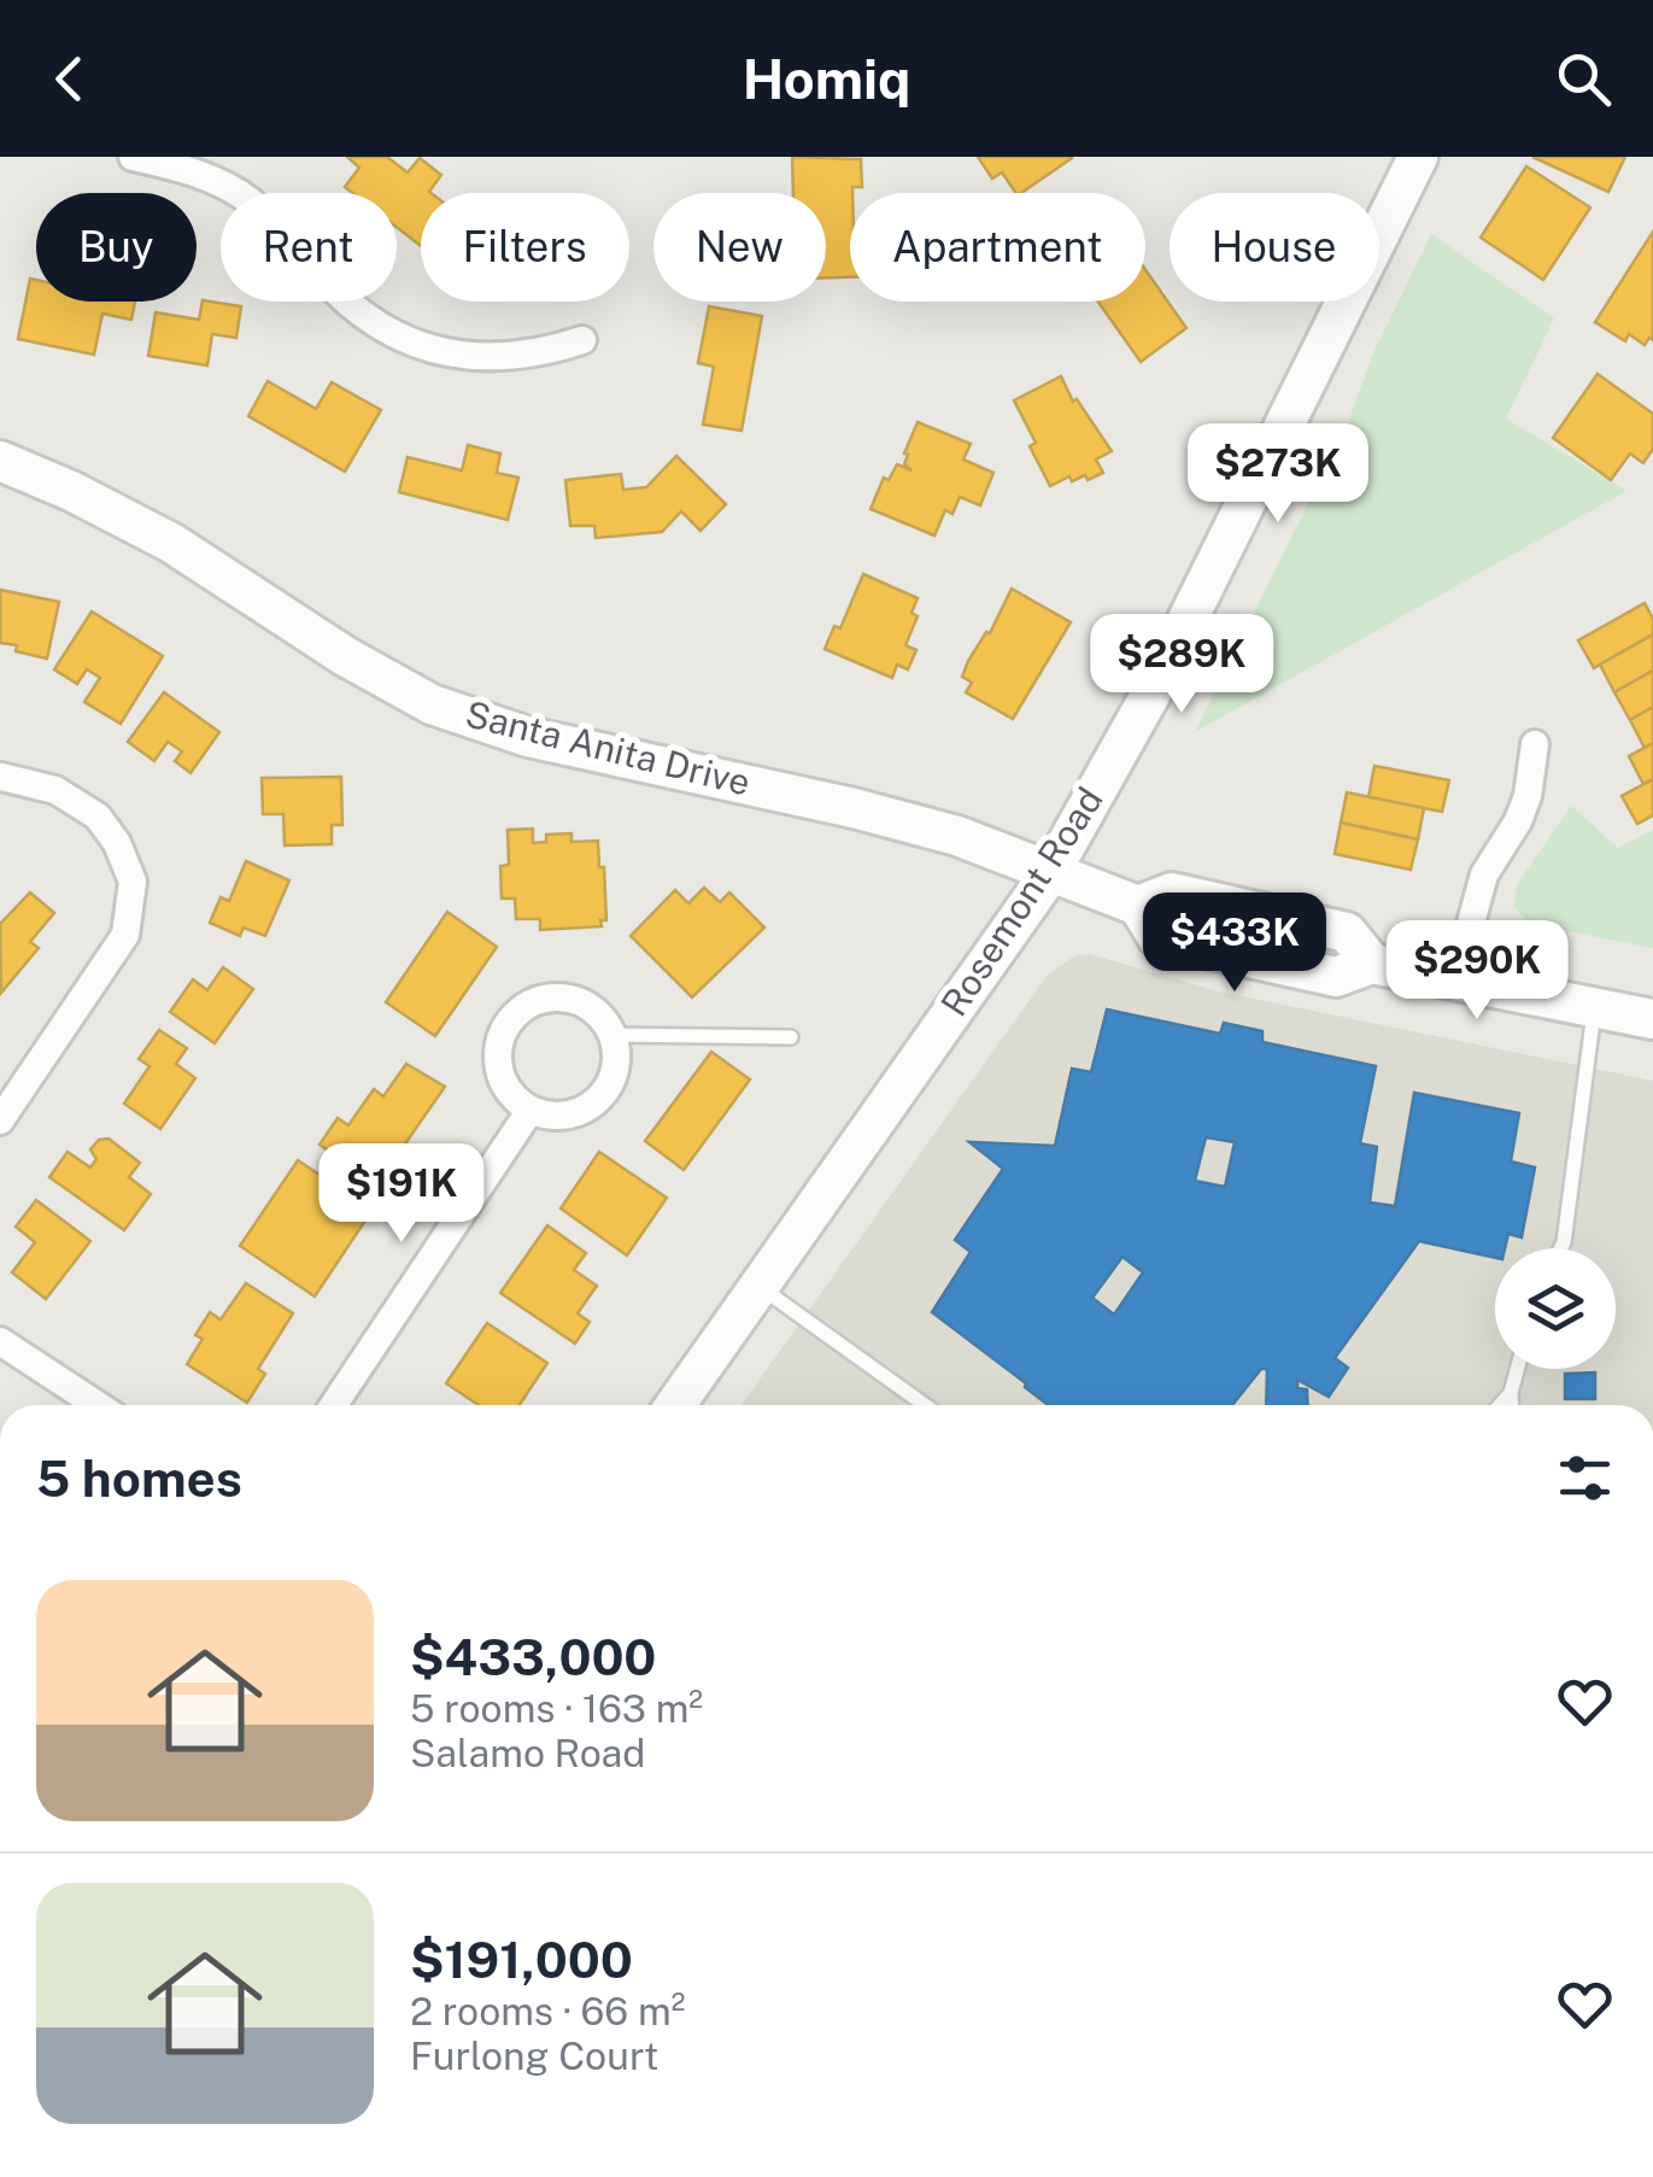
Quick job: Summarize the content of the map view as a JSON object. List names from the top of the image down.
{
  "streets": {
    "main road": ["Santa Anita Drive", "Rosemont Road"]
  },
  "crossings": [
    ["Santa Anita Drive", "Rosemont Road"]
  ],
  "page": {
    "header": "Homiq",
    "chip": [
      "Buy",
      "Rent",
      "Filters",
      "New",
      "Apartment",
      "House"
    ],
    "price": [
      "$273K",
      "$289K",
      "$433K",
      "$290K",
      "$191K"
    ],
    "heading": "5 homes",
    "list": [
      {
        "name": "$433,000",
        "note": "5 rooms · 163 m² · Salamo Road"
      },
      {
        "name": "$191,000",
        "note": "2 rooms · 66 m² · Furlong Court"
      }
    ]
  }
}
